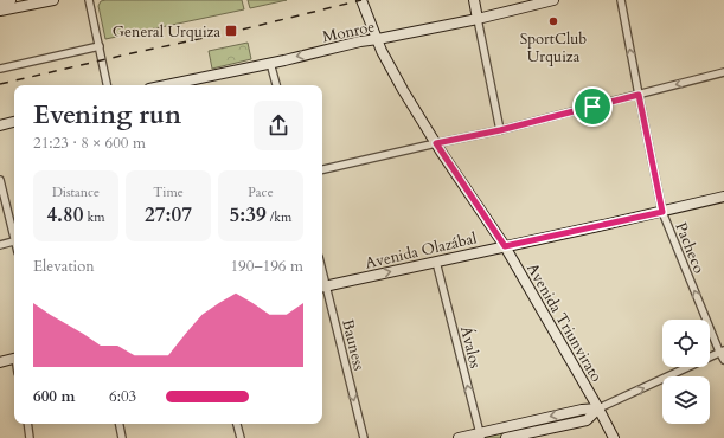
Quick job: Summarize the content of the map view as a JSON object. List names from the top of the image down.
{
  "streets": {
    "main road": ["Monroe", "Avenida Olazábal", "Avenida Triunvirato"],
    "street": ["Pacheco", "Bauness", "Ávalos"]
  },
  "crossings": [
    ["Monroe", "Avenida Triunvirato"],
    ["Pacheco", "Avenida Olazábal"],
    ["Avenida Olazábal", "Avenida Triunvirato"],
    ["Avenida Olazábal", "Bauness"],
    ["Avenida Olazábal", "Ávalos"]
  ],
  "one_way": ["Pacheco", "Bauness", "Ávalos"],
  "places": {
    "other": ["SportClub Urquiza"],
    "transit": ["General Urquiza"]
  },
  "page": {
    "heading": ["Evening run", "21:23 · 8 × 600 m"],
    "stats": [
      ["Distance", "4.80 km"],
      ["Time", "27:07"],
      ["Pace", "5:39 /km"]
    ],
    "chart": ["Elevation", "190–196 m"],
    "list": [
      {
        "name": "600 m",
        "note": "6:03"
      }
    ]
  }
}
